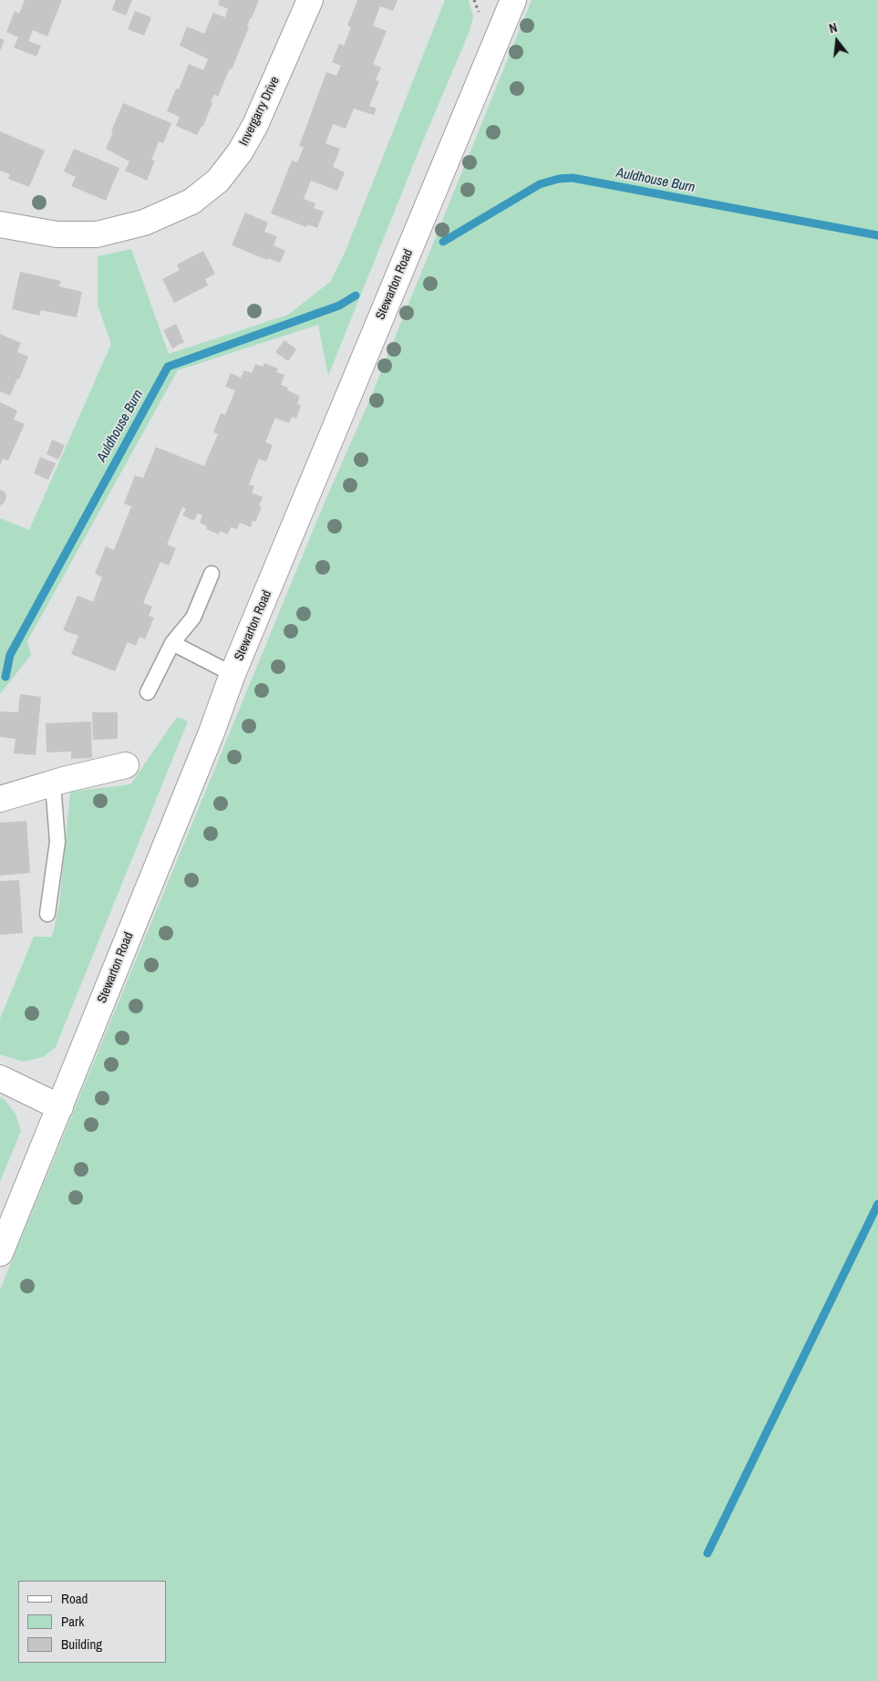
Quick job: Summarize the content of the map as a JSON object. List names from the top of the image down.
{
  "streets": {
    "main road": ["Invergarry Drive", "Stewarton Road"]
  },
  "water": ["Auldhouse Burn"],
  "legend": ["Road", "Park", "Building"],
  "north": "top"
}
